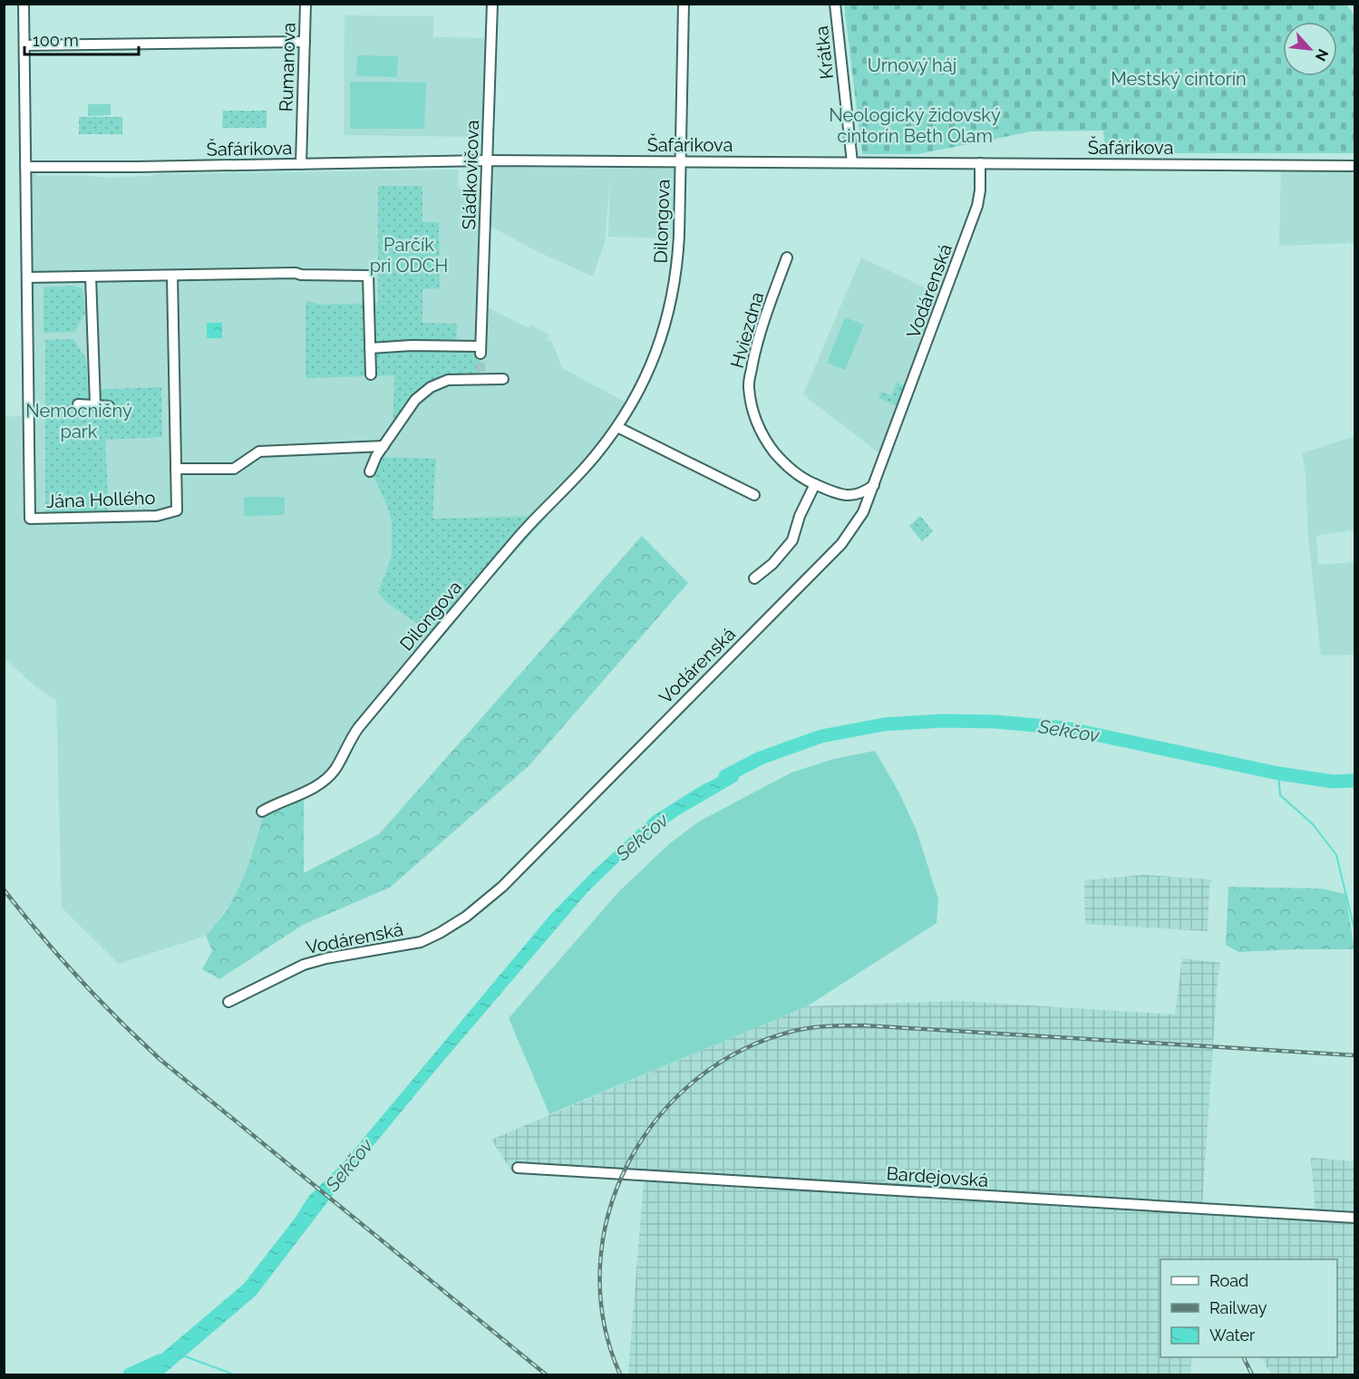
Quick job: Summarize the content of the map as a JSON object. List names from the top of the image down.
{
  "streets": {
    "street": [
      "Krátka",
      "Rumanova",
      "Šafárikova",
      "Sládkovičova",
      "Dilongova",
      "Vodárenská",
      "Hviezdna",
      "Jána Hollého",
      "Bardejovská"
    ]
  },
  "crossings": [
    ["Krátka", "Šafárikova"],
    ["Rumanova", "Šafárikova"],
    ["Šafárikova", "Sládkovičova"],
    ["Šafárikova", "Dilongova"],
    ["Šafárikova", "Vodárenská"],
    ["Šafárikova", "Jána Hollého"],
    ["Vodárenská", "Hviezdna"]
  ],
  "water": ["Sekčov"],
  "parks": [
    "Urnový háj",
    "Mestský cintorín",
    "Neologický židovský cintorín Beth Olam",
    "Parčík pri ODCH",
    "Nemocničný park"
  ],
  "legend": ["Road", "Railway", "Water"],
  "scale_bar": "100 m",
  "north": "bottom right"
}
